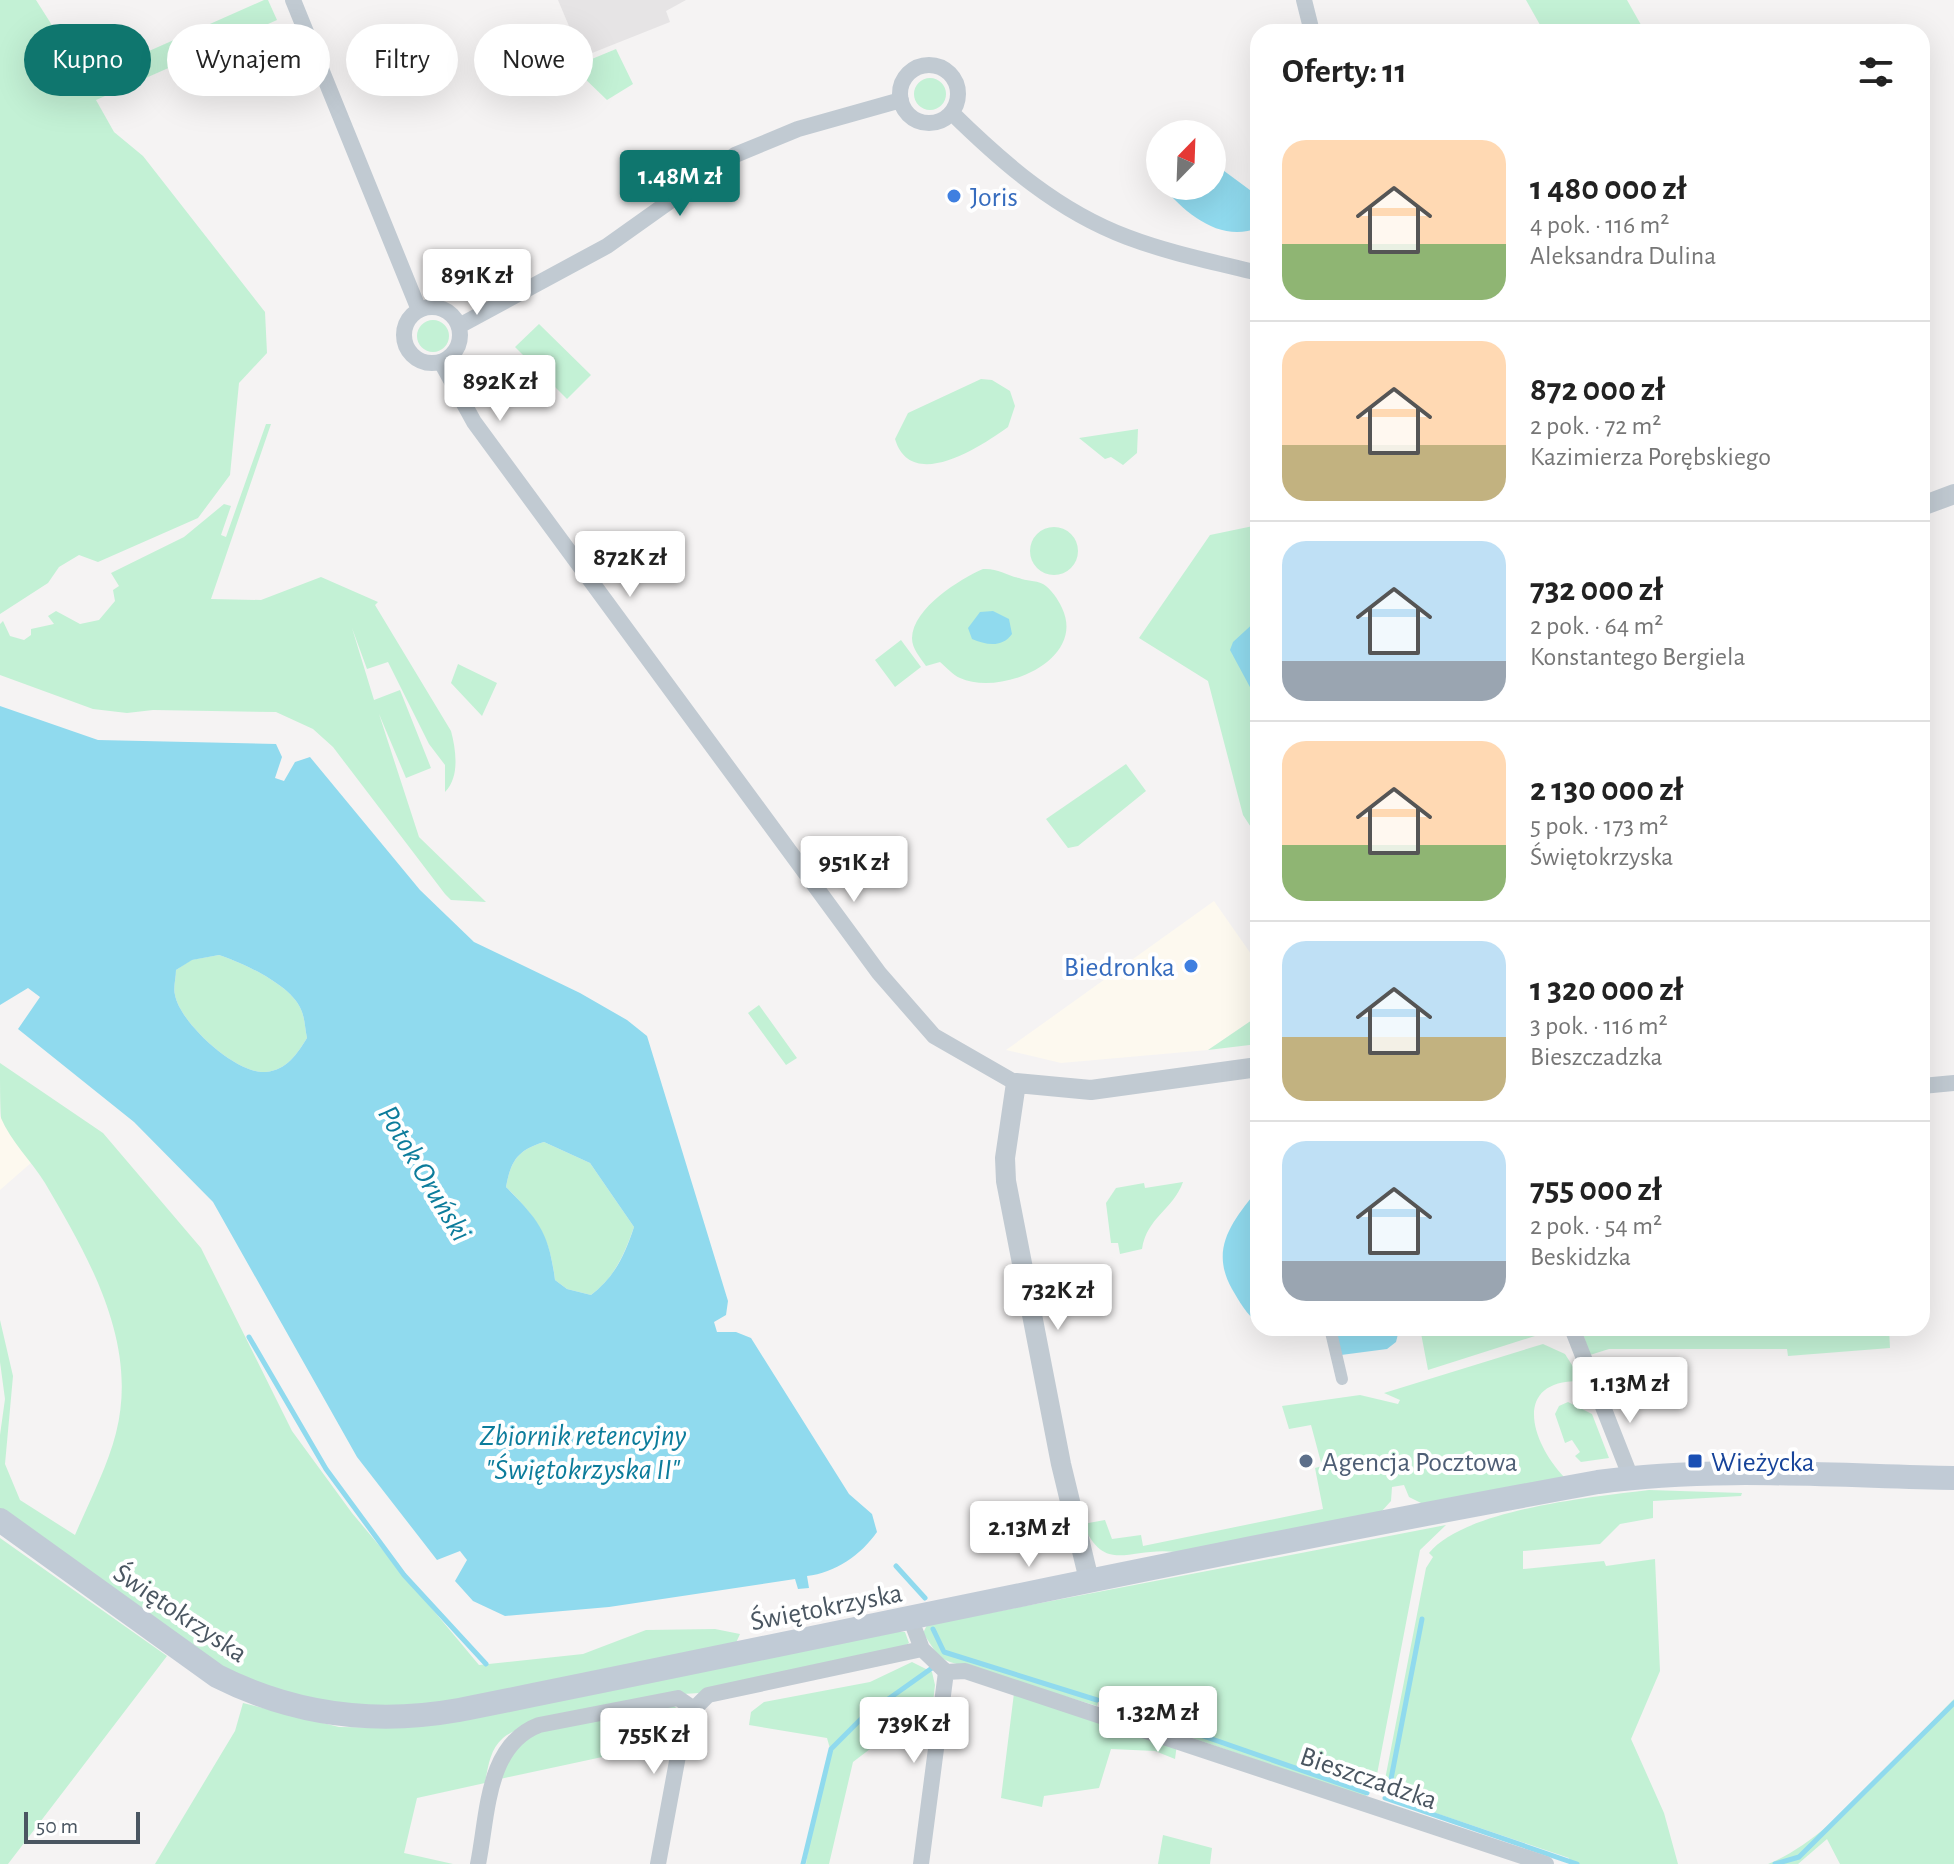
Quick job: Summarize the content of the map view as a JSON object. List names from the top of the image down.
{
  "streets": {
    "main road": ["Świętokrzyska"],
    "street": ["Bieszczadzka"]
  },
  "water": ["Potok Oruński", "Zbiornik retencyjny \"Świętokrzyska II\""],
  "places": {
    "other": ["Joris", "Biedronka", "Agencja Pocztowa"],
    "transit": ["Wieżycka"]
  },
  "scale_bar": "50 m",
  "north": "top right",
  "page": {
    "chip": [
      "Kupno",
      "Wynajem",
      "Filtry",
      "Nowe"
    ],
    "heading": "Oferty: 11",
    "list": [
      {
        "name": "1 480 000 zł",
        "note": "4 pok. · 116 m² · Aleksandra Dulina"
      },
      {
        "name": "872 000 zł",
        "note": "2 pok. · 72 m² · Kazimierza Porębskiego"
      },
      {
        "name": "732 000 zł",
        "note": "2 pok. · 64 m² · Konstantego Bergiela"
      },
      {
        "name": "2 130 000 zł",
        "note": "5 pok. · 173 m² · Świętokrzyska"
      },
      {
        "name": "1 320 000 zł",
        "note": "3 pok. · 116 m² · Bieszczadzka"
      },
      {
        "name": "755 000 zł",
        "note": "2 pok. · 54 m² · Beskidzka"
      }
    ],
    "price": [
      "1.48M zł",
      "891K zł",
      "892K zł",
      "872K zł",
      "951K zł",
      "732K zł",
      "1.13M zł",
      "2.13M zł",
      "1.32M zł",
      "739K zł",
      "755K zł"
    ],
    "scale": "50 m"
  }
}
